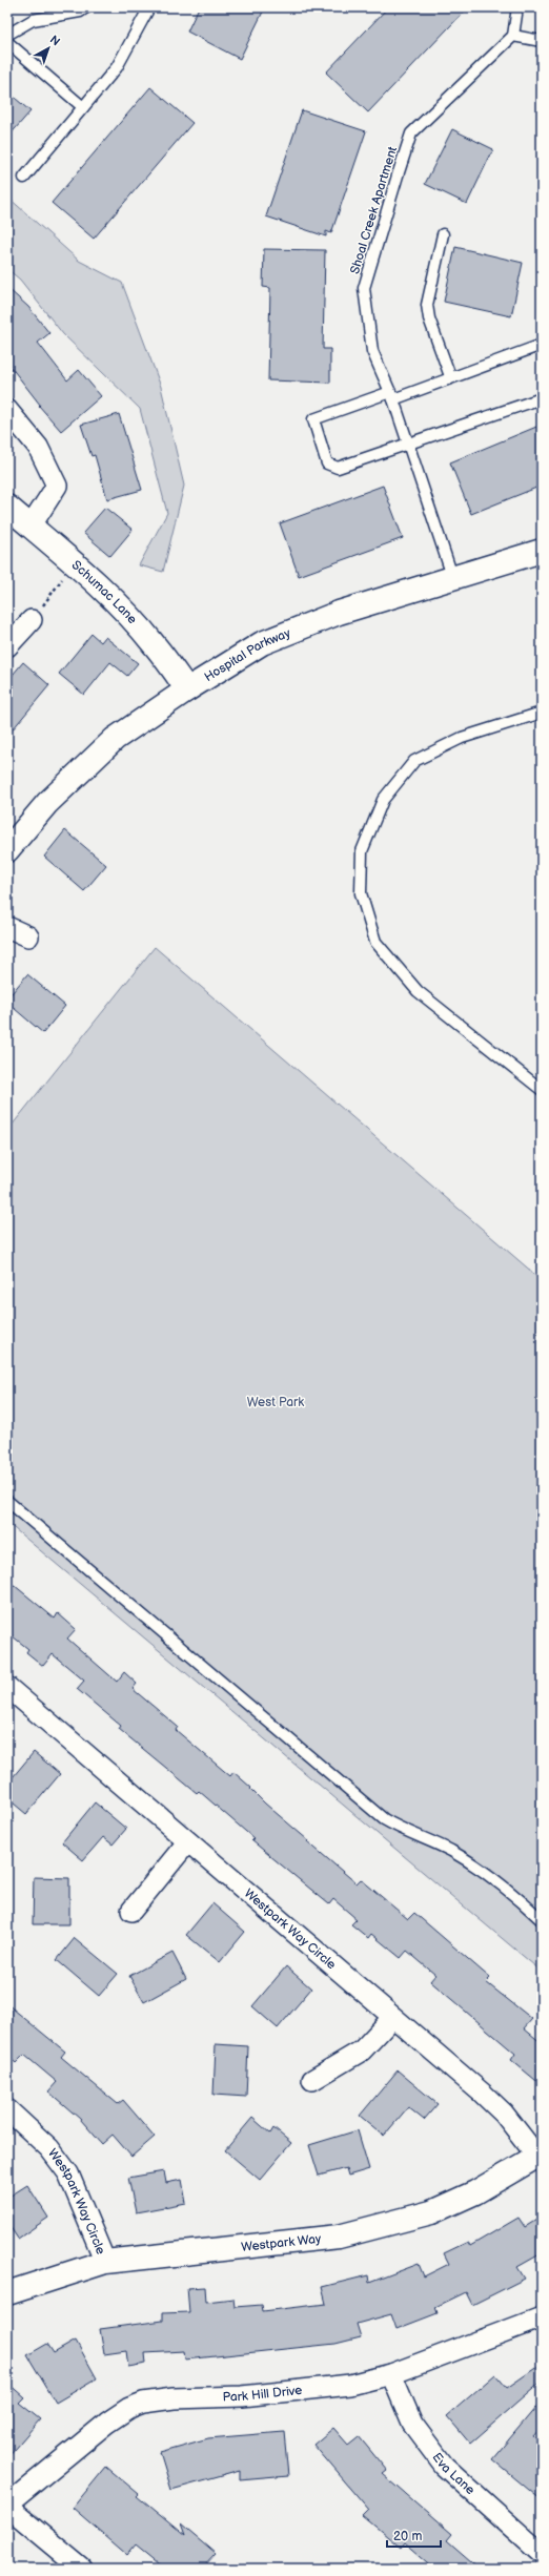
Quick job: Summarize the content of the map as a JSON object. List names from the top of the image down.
{
  "streets": {
    "street": [
      "Schumac Lane",
      "Hospital Parkway",
      "Westpark Way Circle",
      "Westpark Way",
      "Park Hill Drive",
      "Eva Lane"
    ],
    "lane": ["Shoal Creek Apartment"]
  },
  "crossings": [
    ["Shoal Creek Apartment", "Hospital Parkway"],
    ["Schumac Lane", "Hospital Parkway"],
    ["Westpark Way Circle", "Westpark Way"],
    ["Park Hill Drive", "Eva Lane"]
  ],
  "parks": ["West Park"],
  "scale_bar": "20 m",
  "north": "top right"
}
